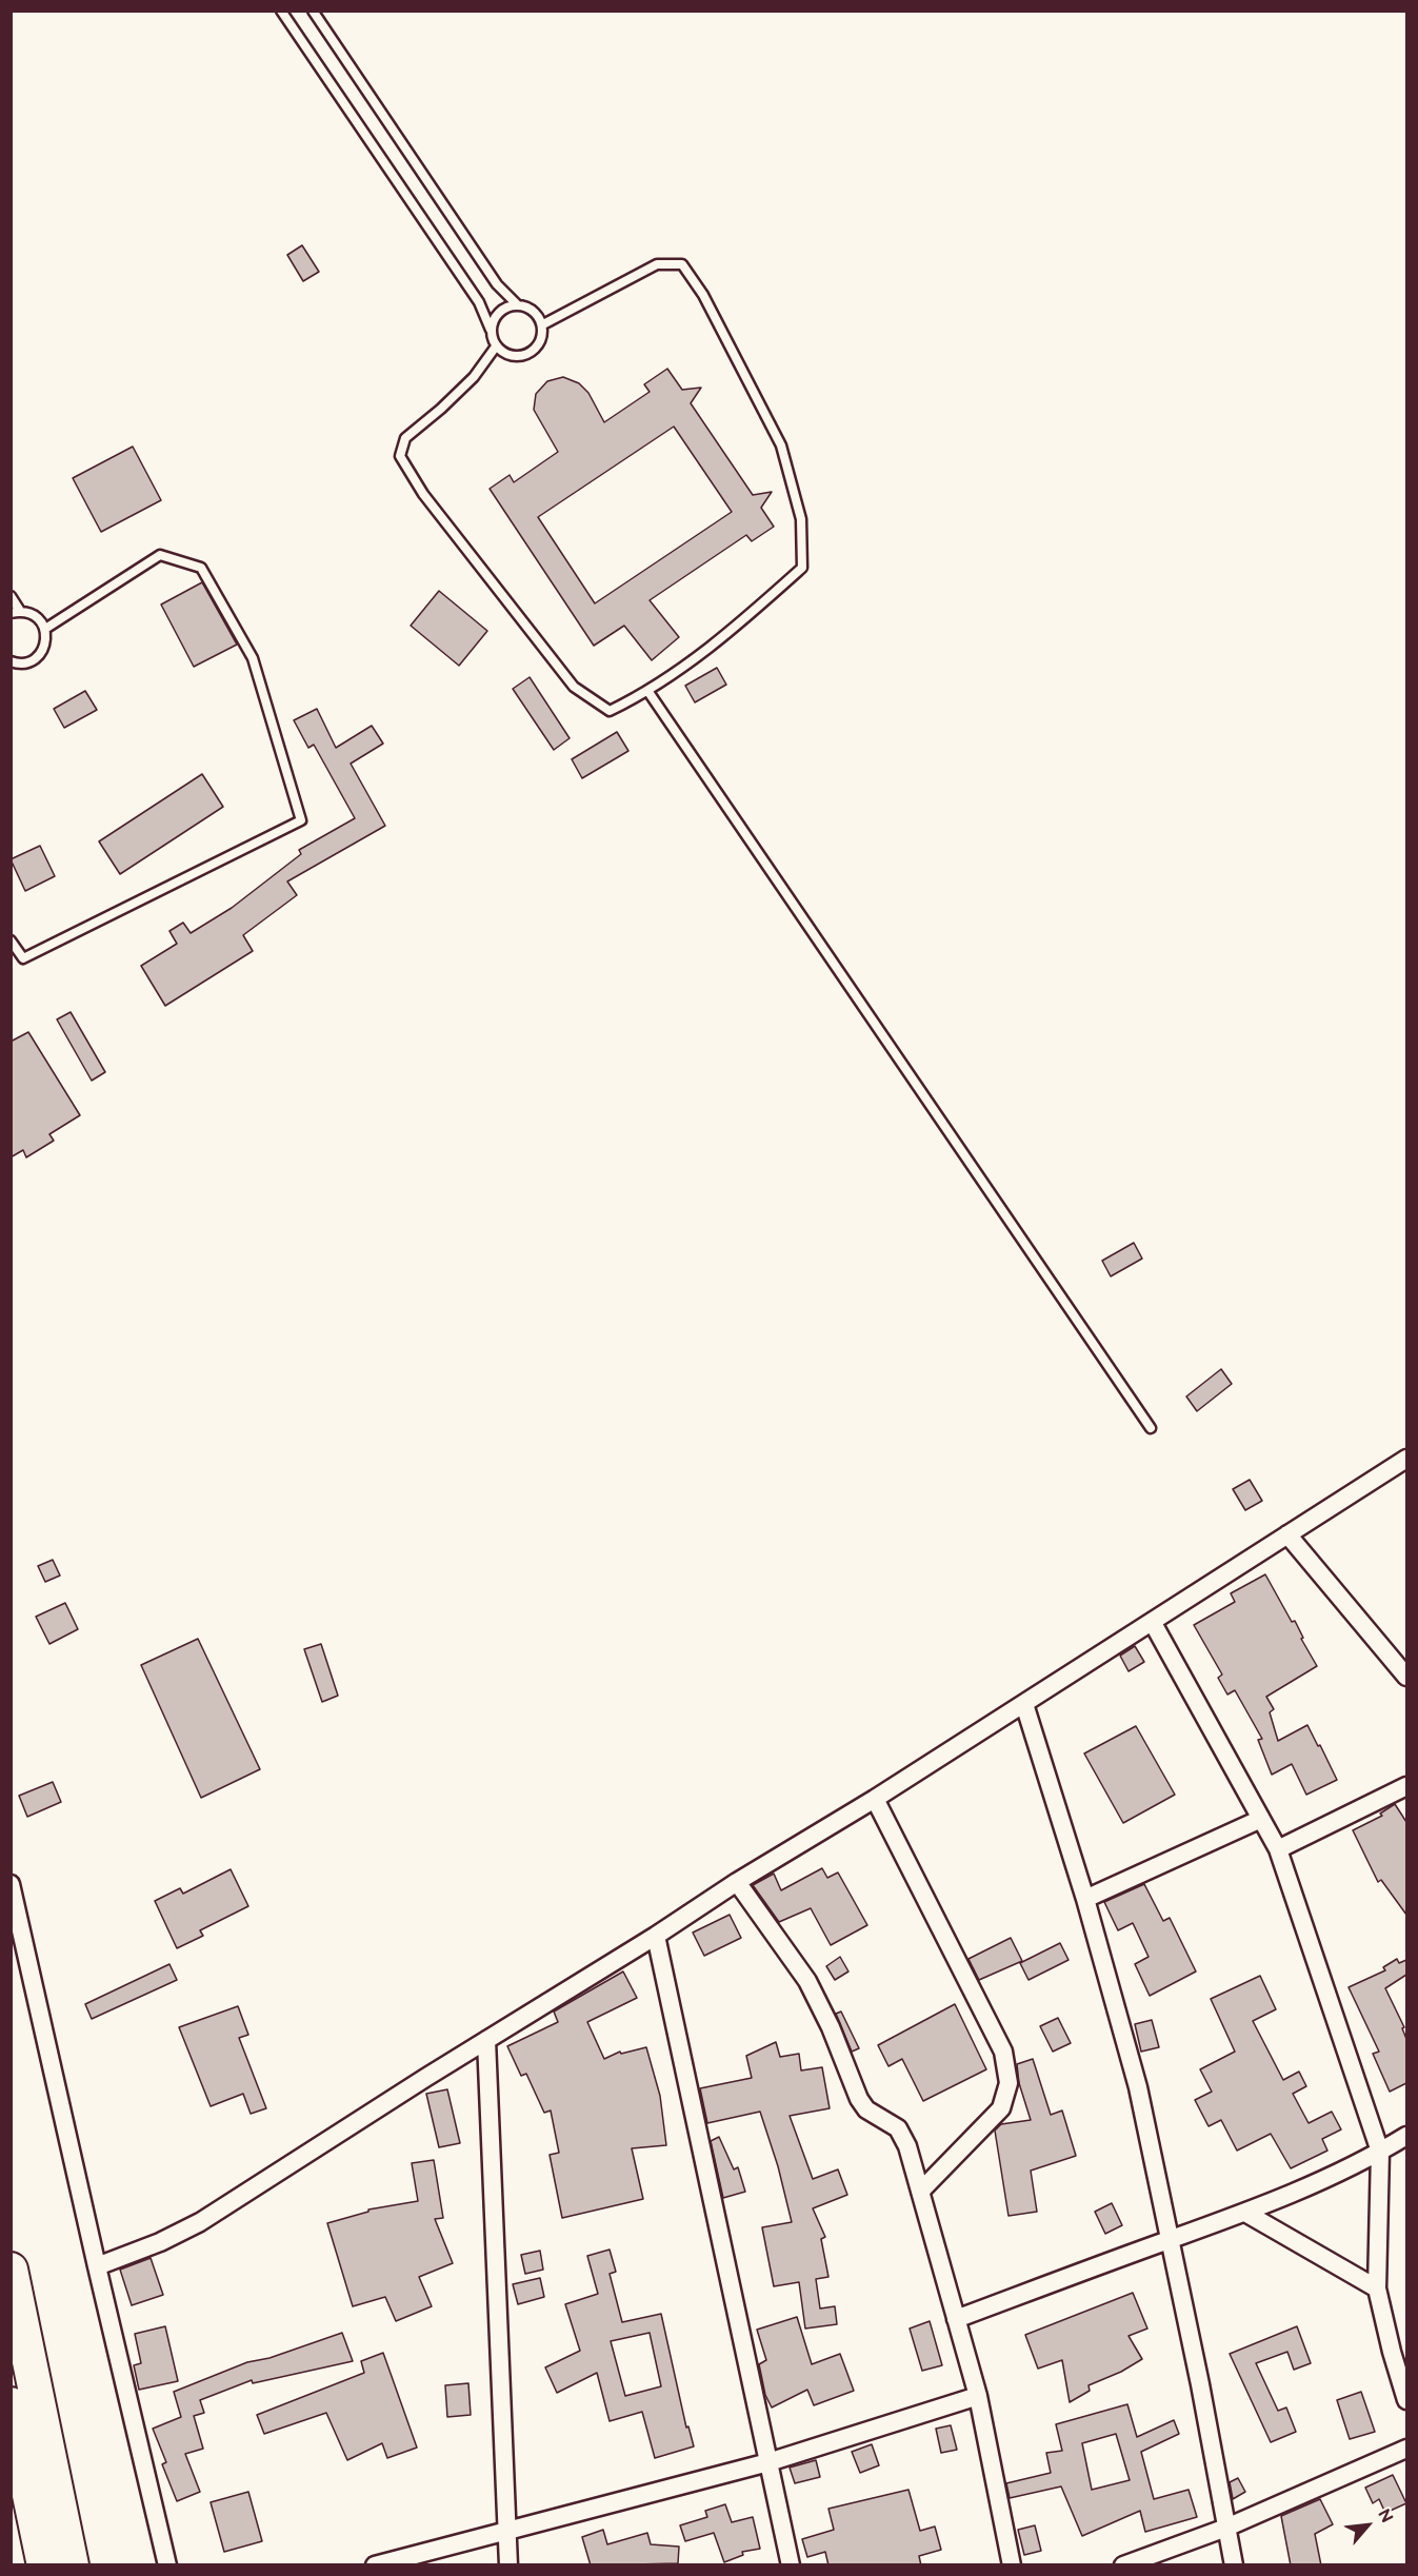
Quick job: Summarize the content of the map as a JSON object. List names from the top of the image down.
{
  "north": "top right"
}
